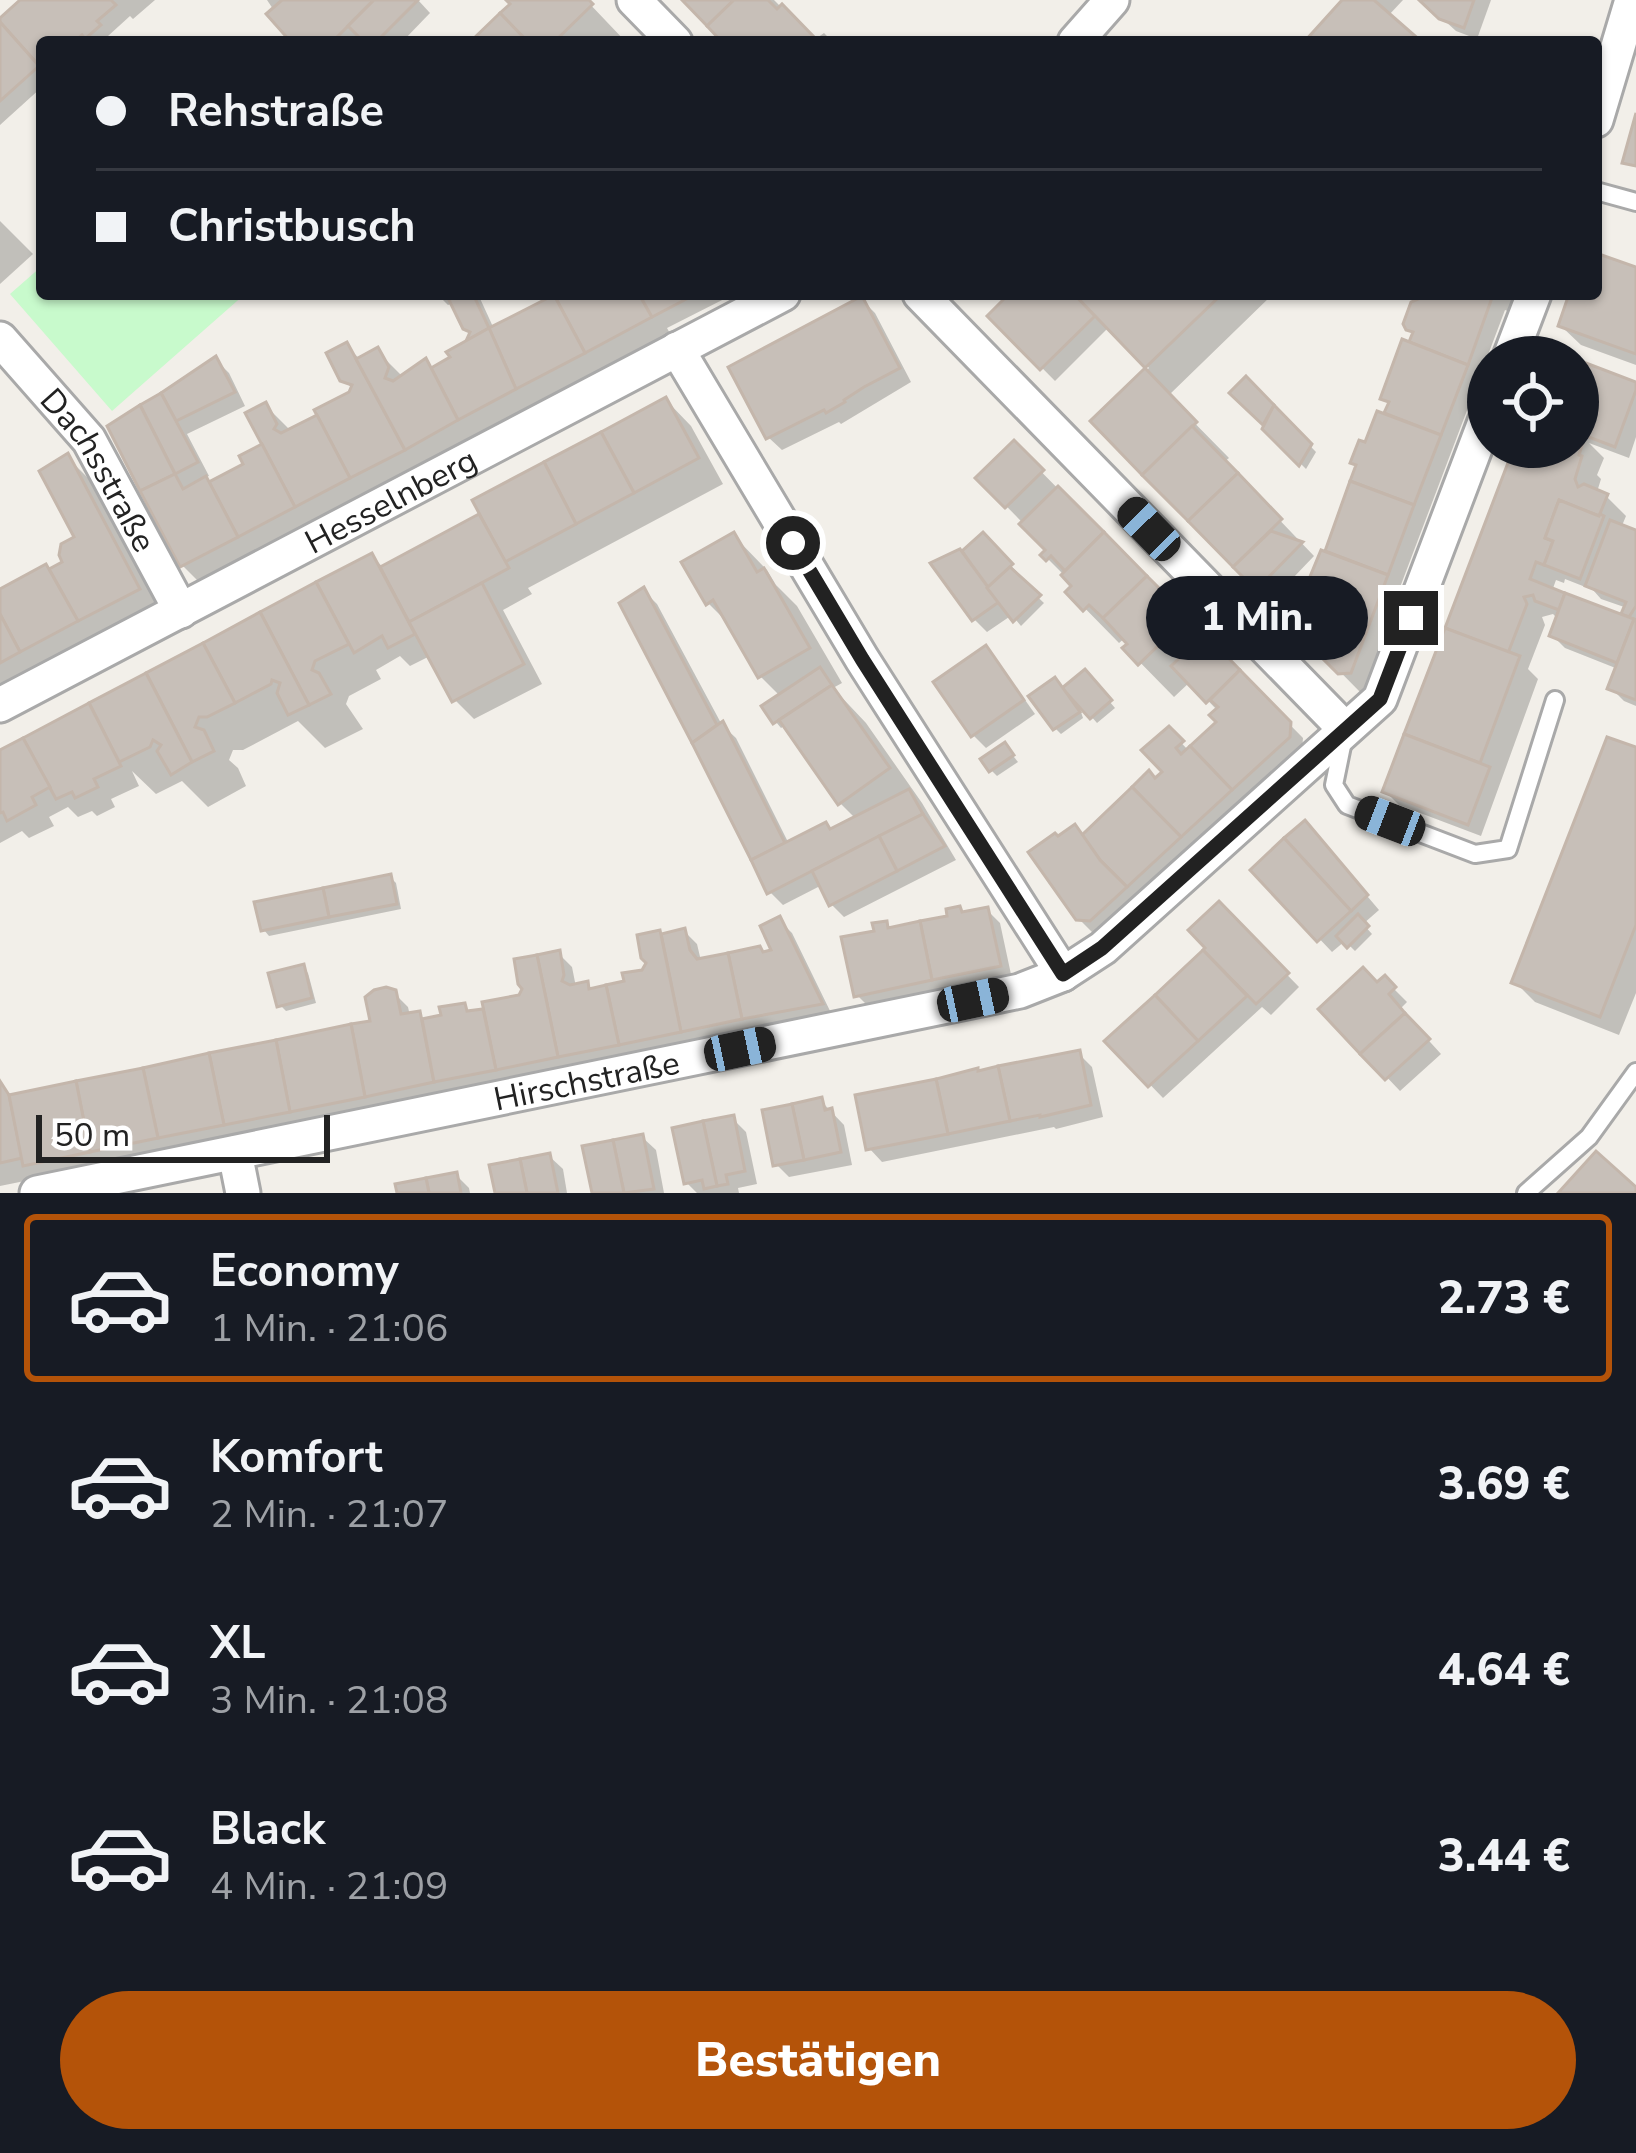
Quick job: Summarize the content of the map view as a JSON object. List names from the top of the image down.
{
  "streets": {
    "street": ["Dachsstraße", "Hesselnberg", "Hirschstraße"]
  },
  "crossings": [
    ["Dachsstraße", "Hesselnberg"]
  ],
  "scale_bar": "50 m",
  "page": {
    "banner": ["Rehstraße", "Christbusch"],
    "bubble": "1 Min.",
    "scale": "50 m",
    "list": [
      {
        "name": "Economy",
        "note": "1 Min. · 21:06",
        "value": "2.73 €"
      },
      {
        "name": "Komfort",
        "note": "2 Min. · 21:07",
        "value": "3.69 €"
      },
      {
        "name": "XL",
        "note": "3 Min. · 21:08",
        "value": "4.64 €"
      },
      {
        "name": "Black",
        "note": "4 Min. · 21:09",
        "value": "3.44 €"
      }
    ],
    "buttons": "Bestätigen"
  }
}
